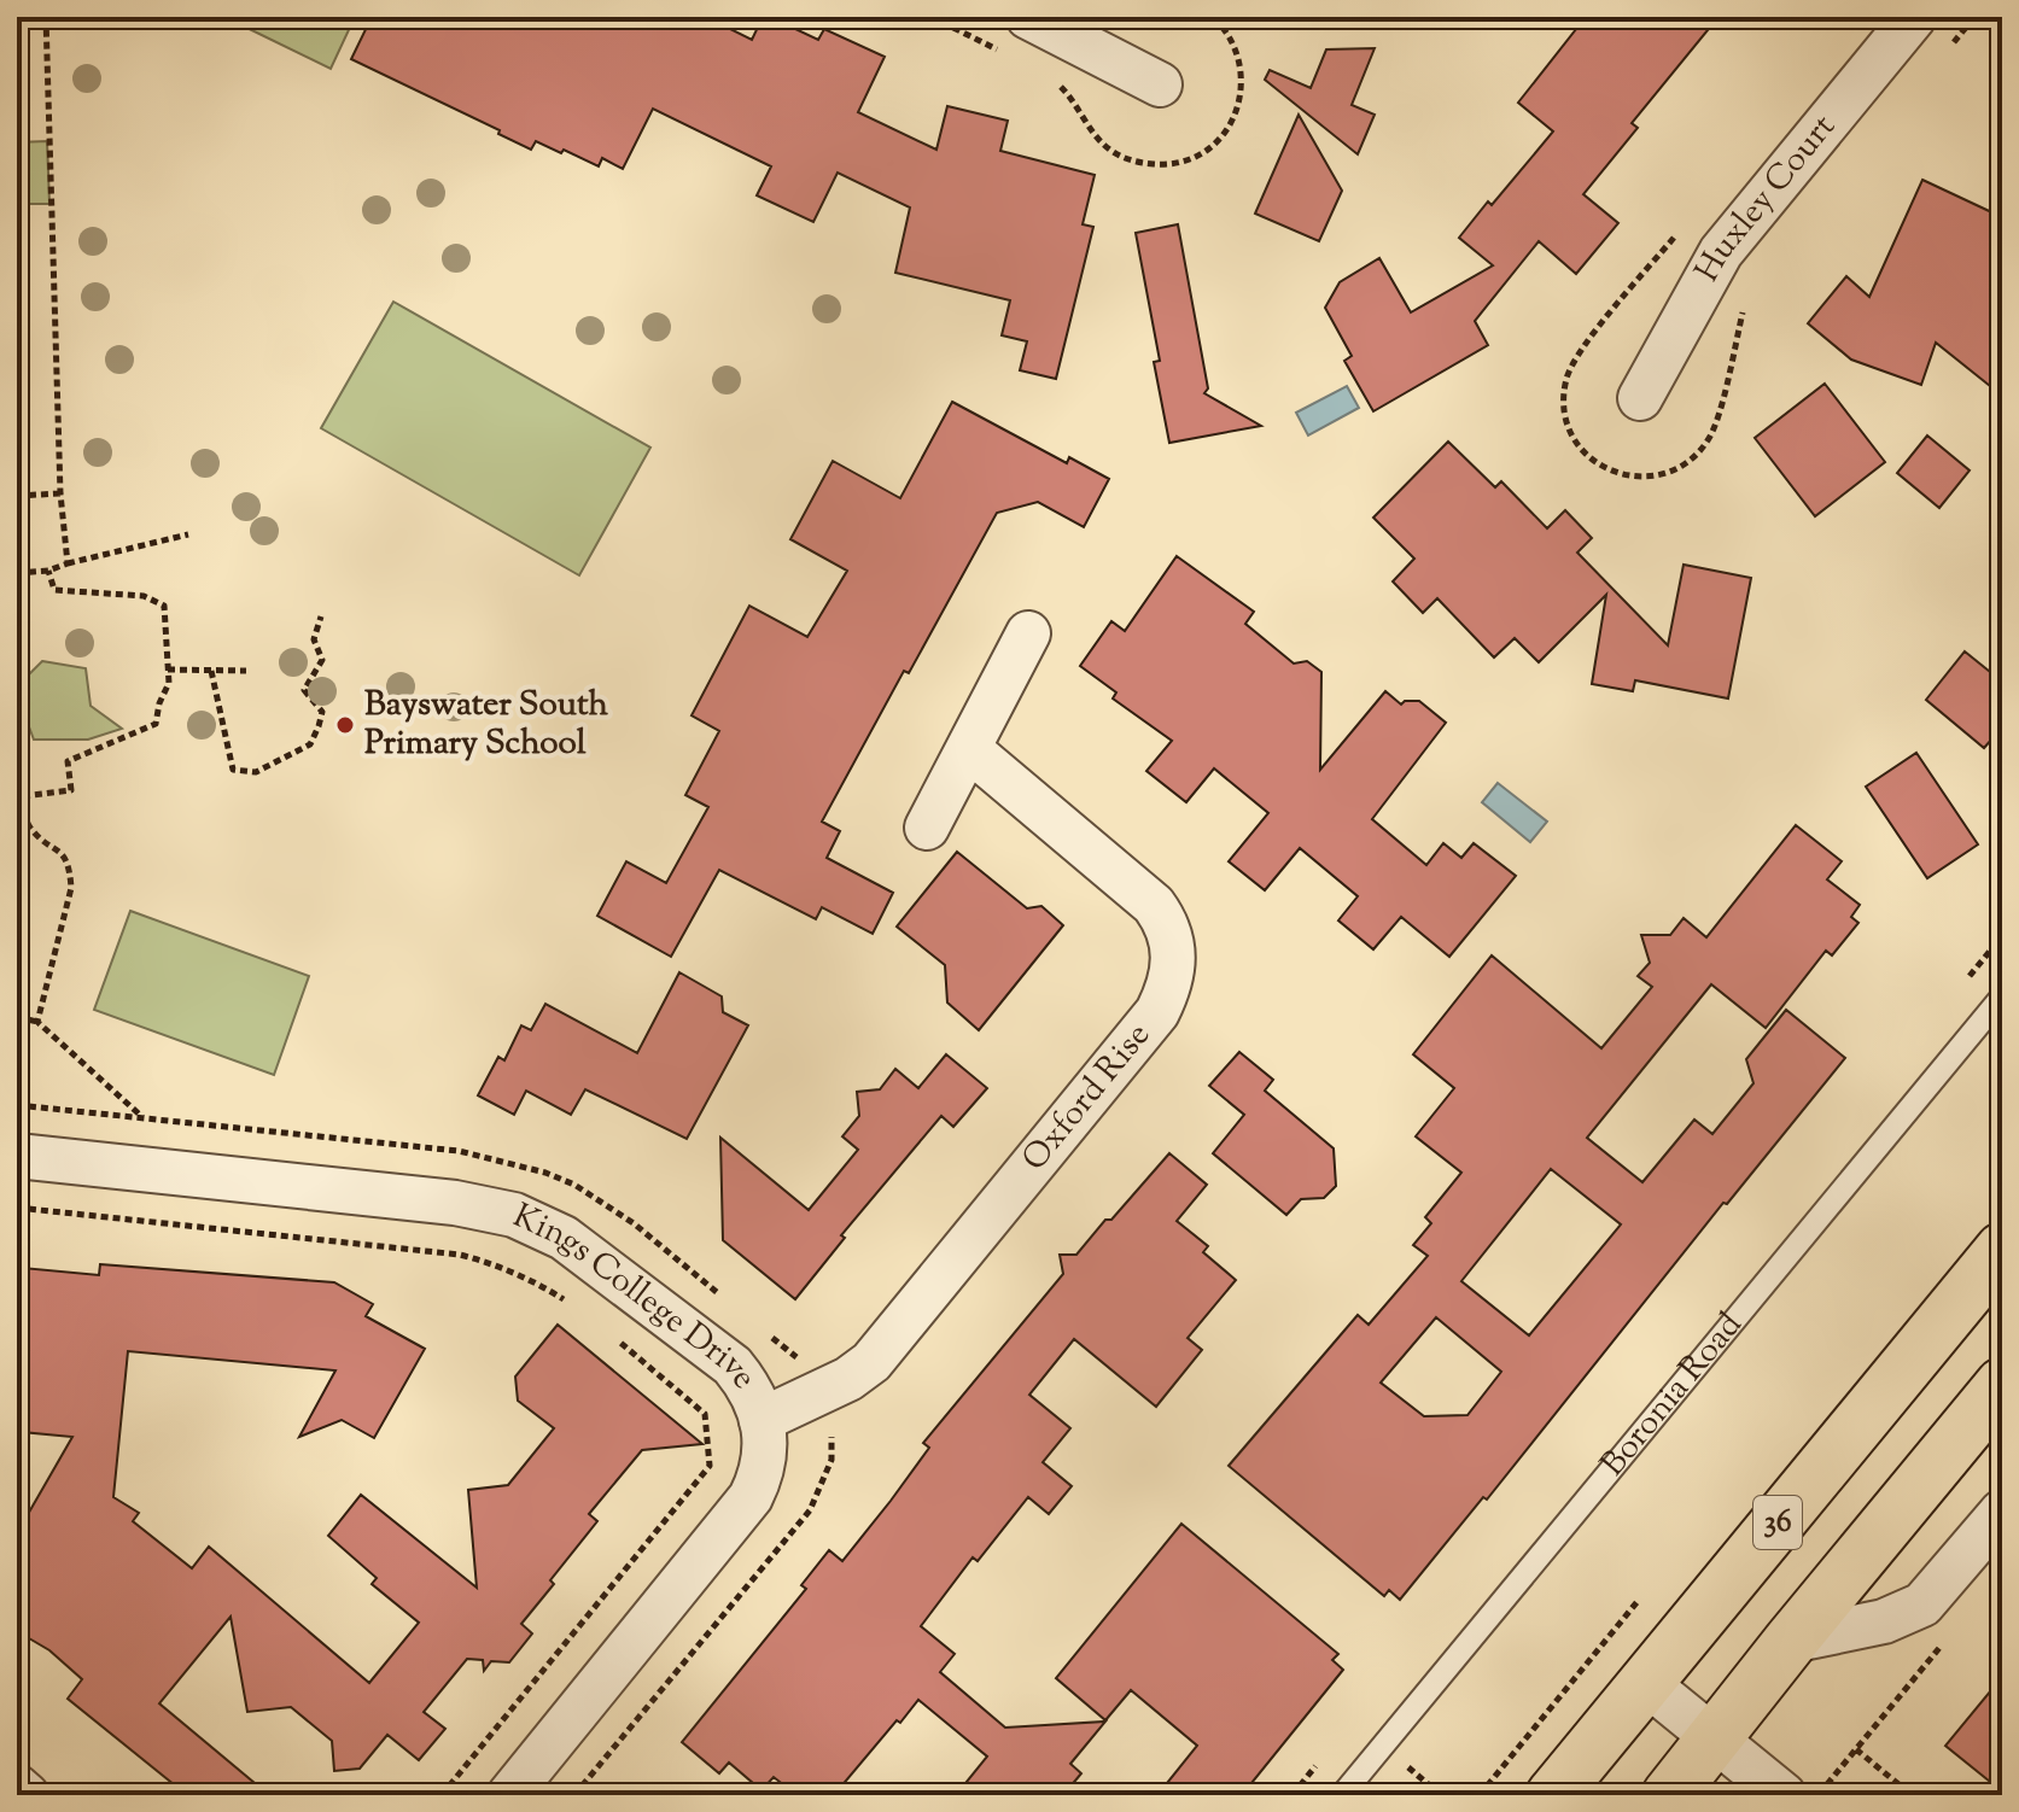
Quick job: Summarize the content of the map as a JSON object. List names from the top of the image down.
{
  "streets": {
    "main road": ["36"],
    "street": ["Huxley Court", "Oxford Rise", "Kings College Drive"],
    "lane": ["Boronia Road"]
  },
  "crossings": [
    ["Oxford Rise", "Kings College Drive"]
  ],
  "places": ["Bayswater South Primary School"]
}
